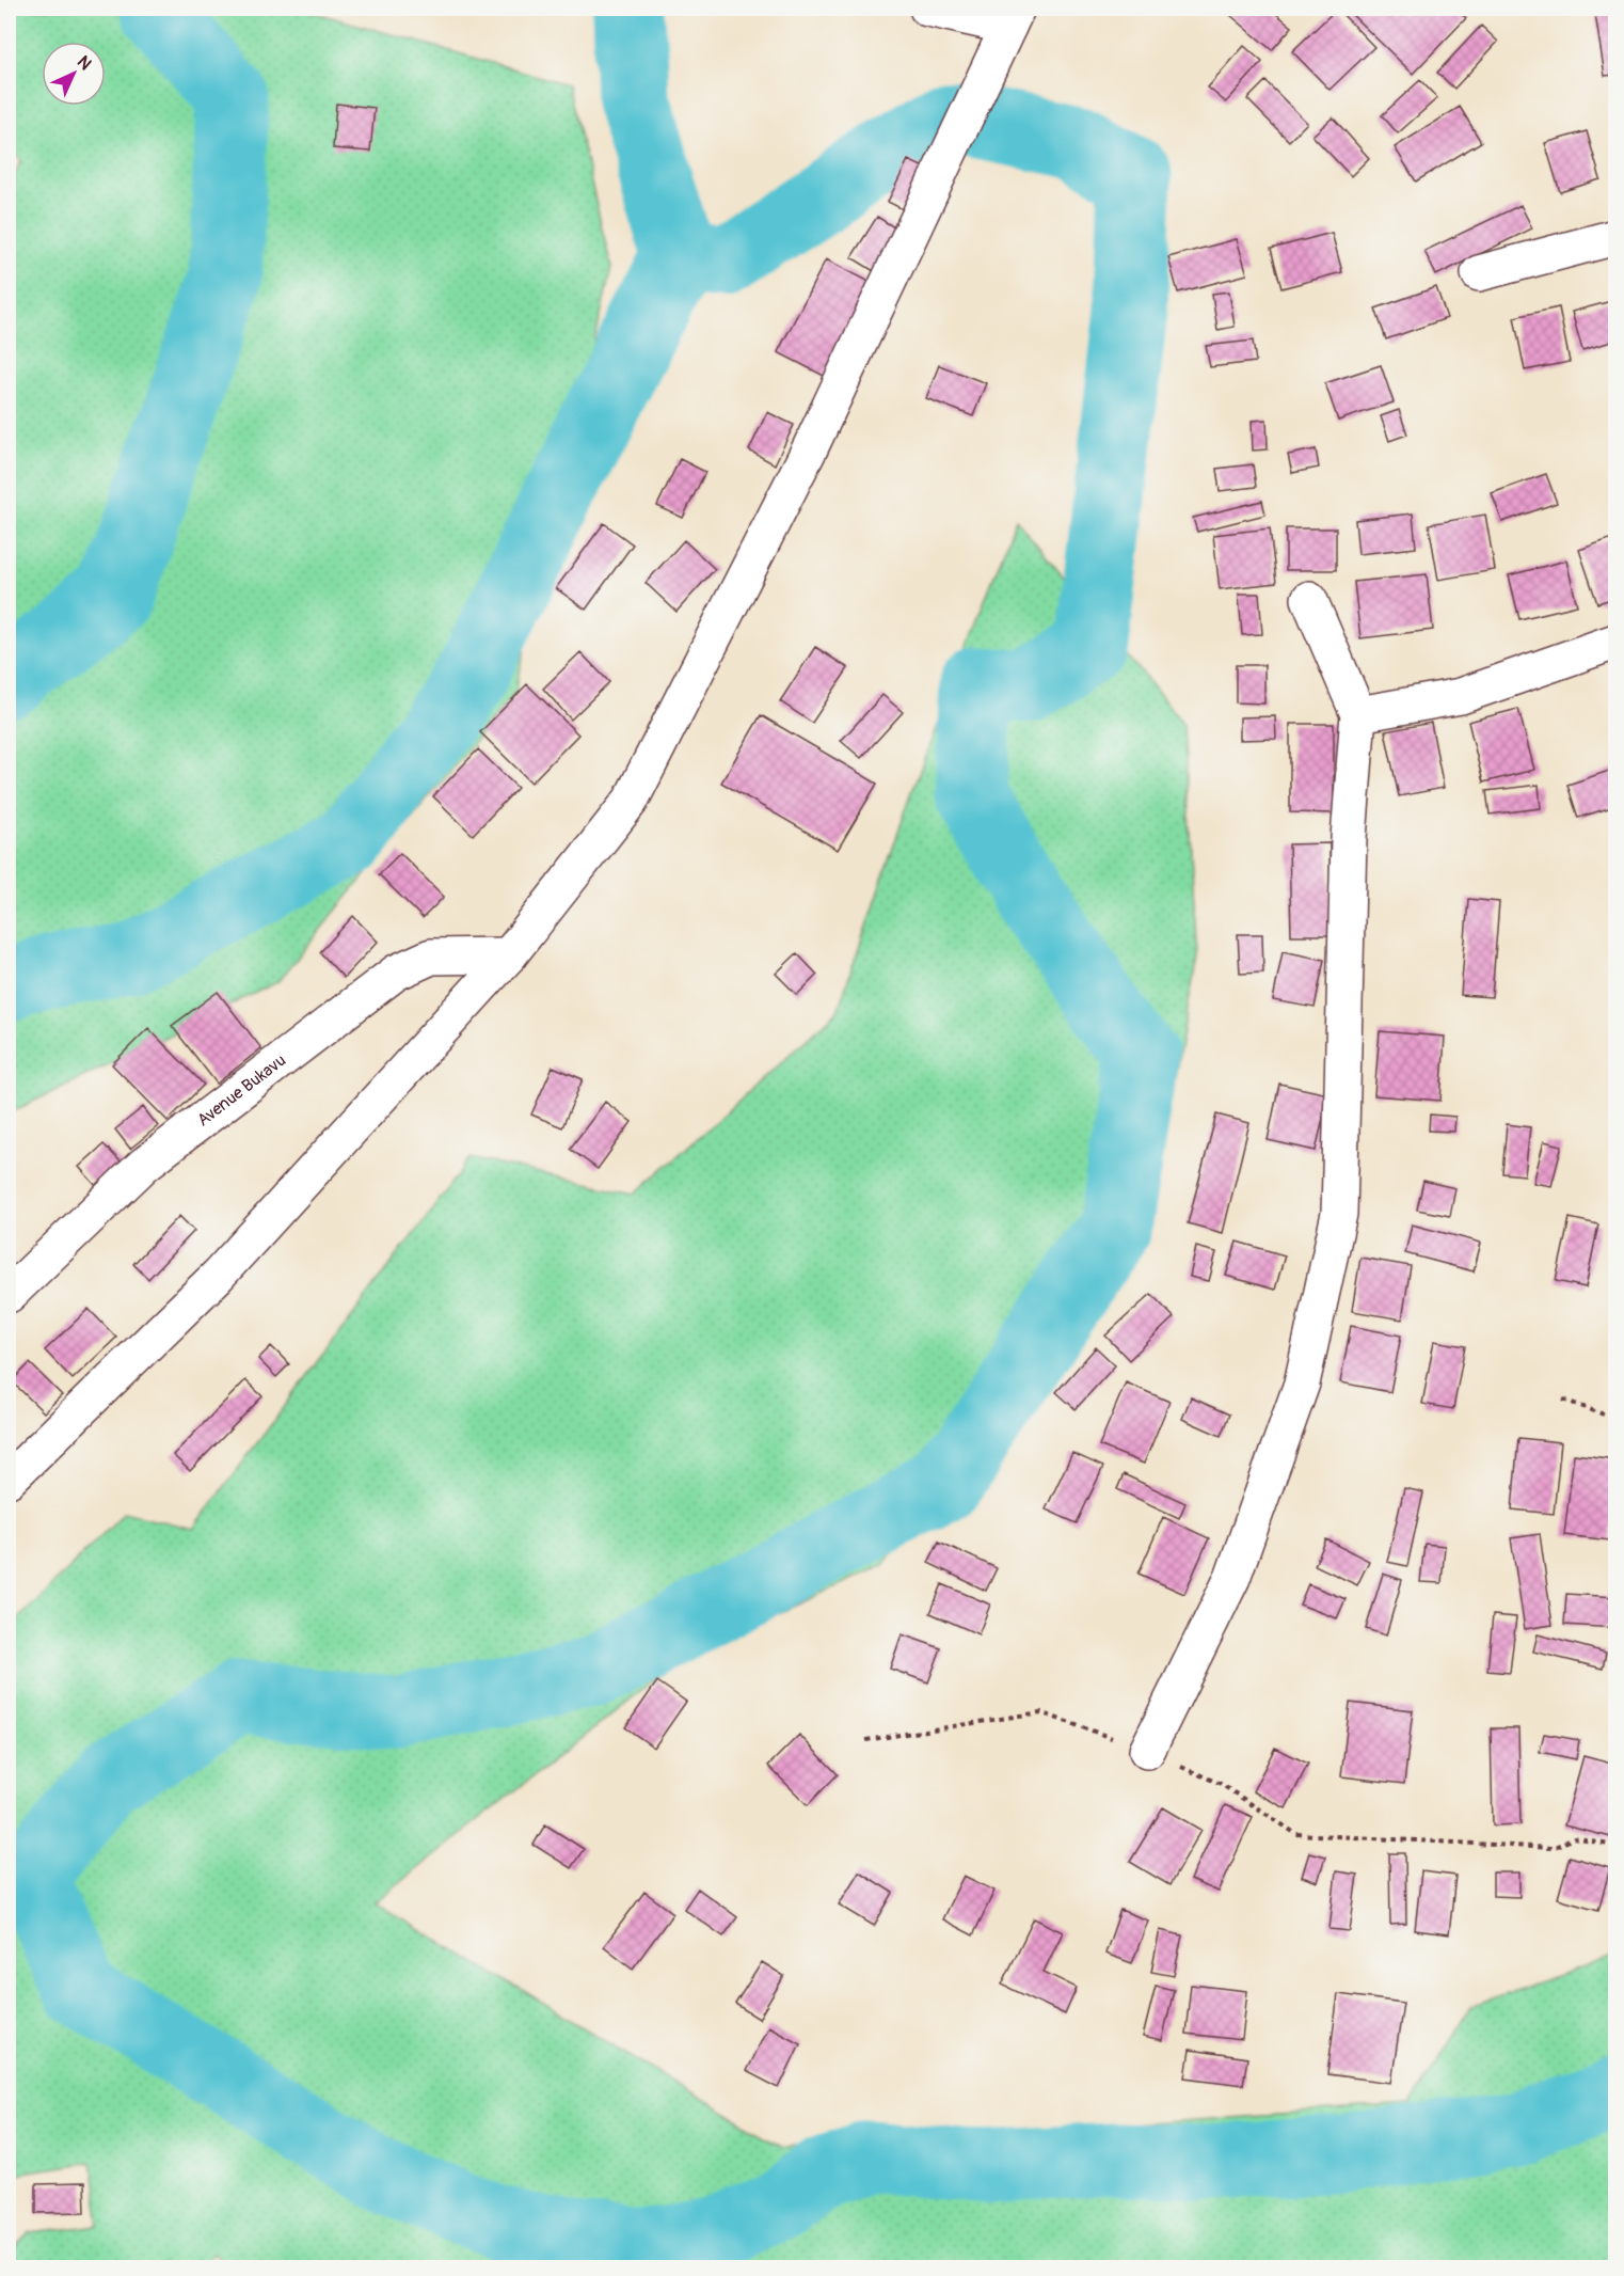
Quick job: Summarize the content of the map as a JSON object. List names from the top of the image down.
{
  "streets": {
    "street": ["Avenue Bukavu"]
  },
  "north": "top right"
}
